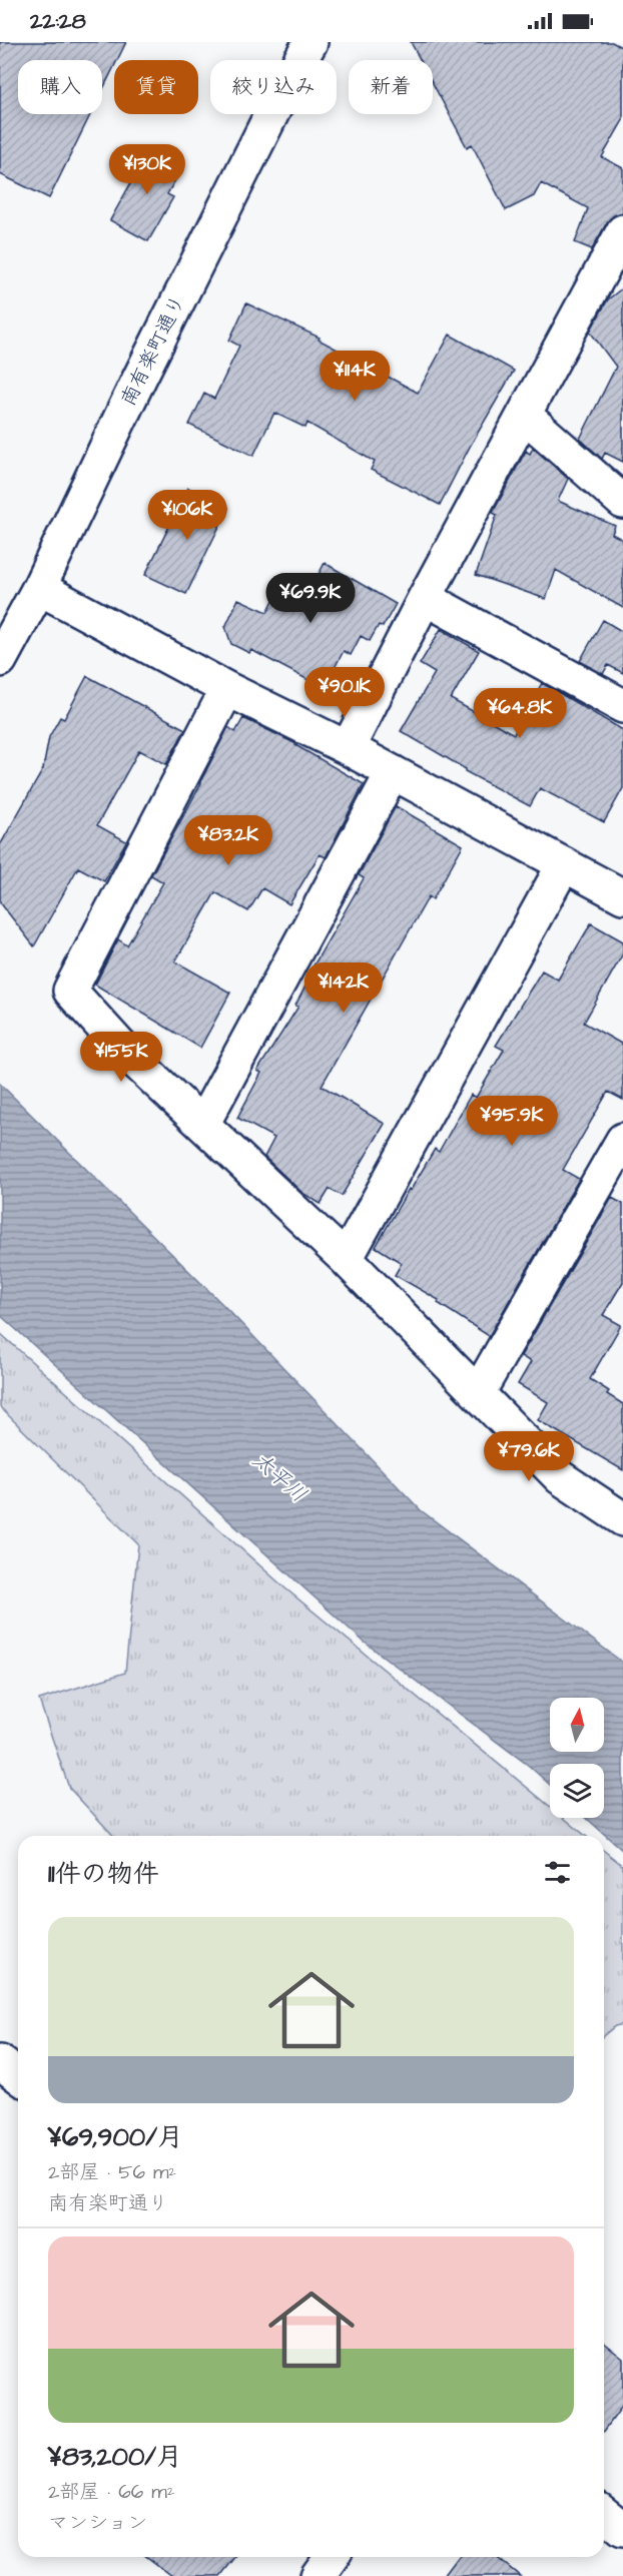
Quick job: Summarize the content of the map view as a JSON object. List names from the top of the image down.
{
  "streets": {
    "main road": ["南有楽町通り"]
  },
  "water": ["太平川"],
  "north": "top",
  "page": {
    "status": "22:28",
    "chip": [
      "購入",
      "賃貸",
      "絞り込み",
      "新着"
    ],
    "price": [
      "¥130K",
      "¥114K",
      "¥106K",
      "¥69.9K",
      "¥90.1K",
      "¥64.8K",
      "¥83.2K",
      "¥142K",
      "¥155K",
      "¥95.9K",
      "¥79.6K"
    ],
    "heading": "11件の物件",
    "list": [
      {
        "name": "¥69,900/月",
        "note": "2部屋 · 56 m² · 南有楽町通り"
      },
      {
        "name": "¥83,200/月",
        "note": "2部屋 · 66 m² · マンション"
      }
    ]
  }
}
